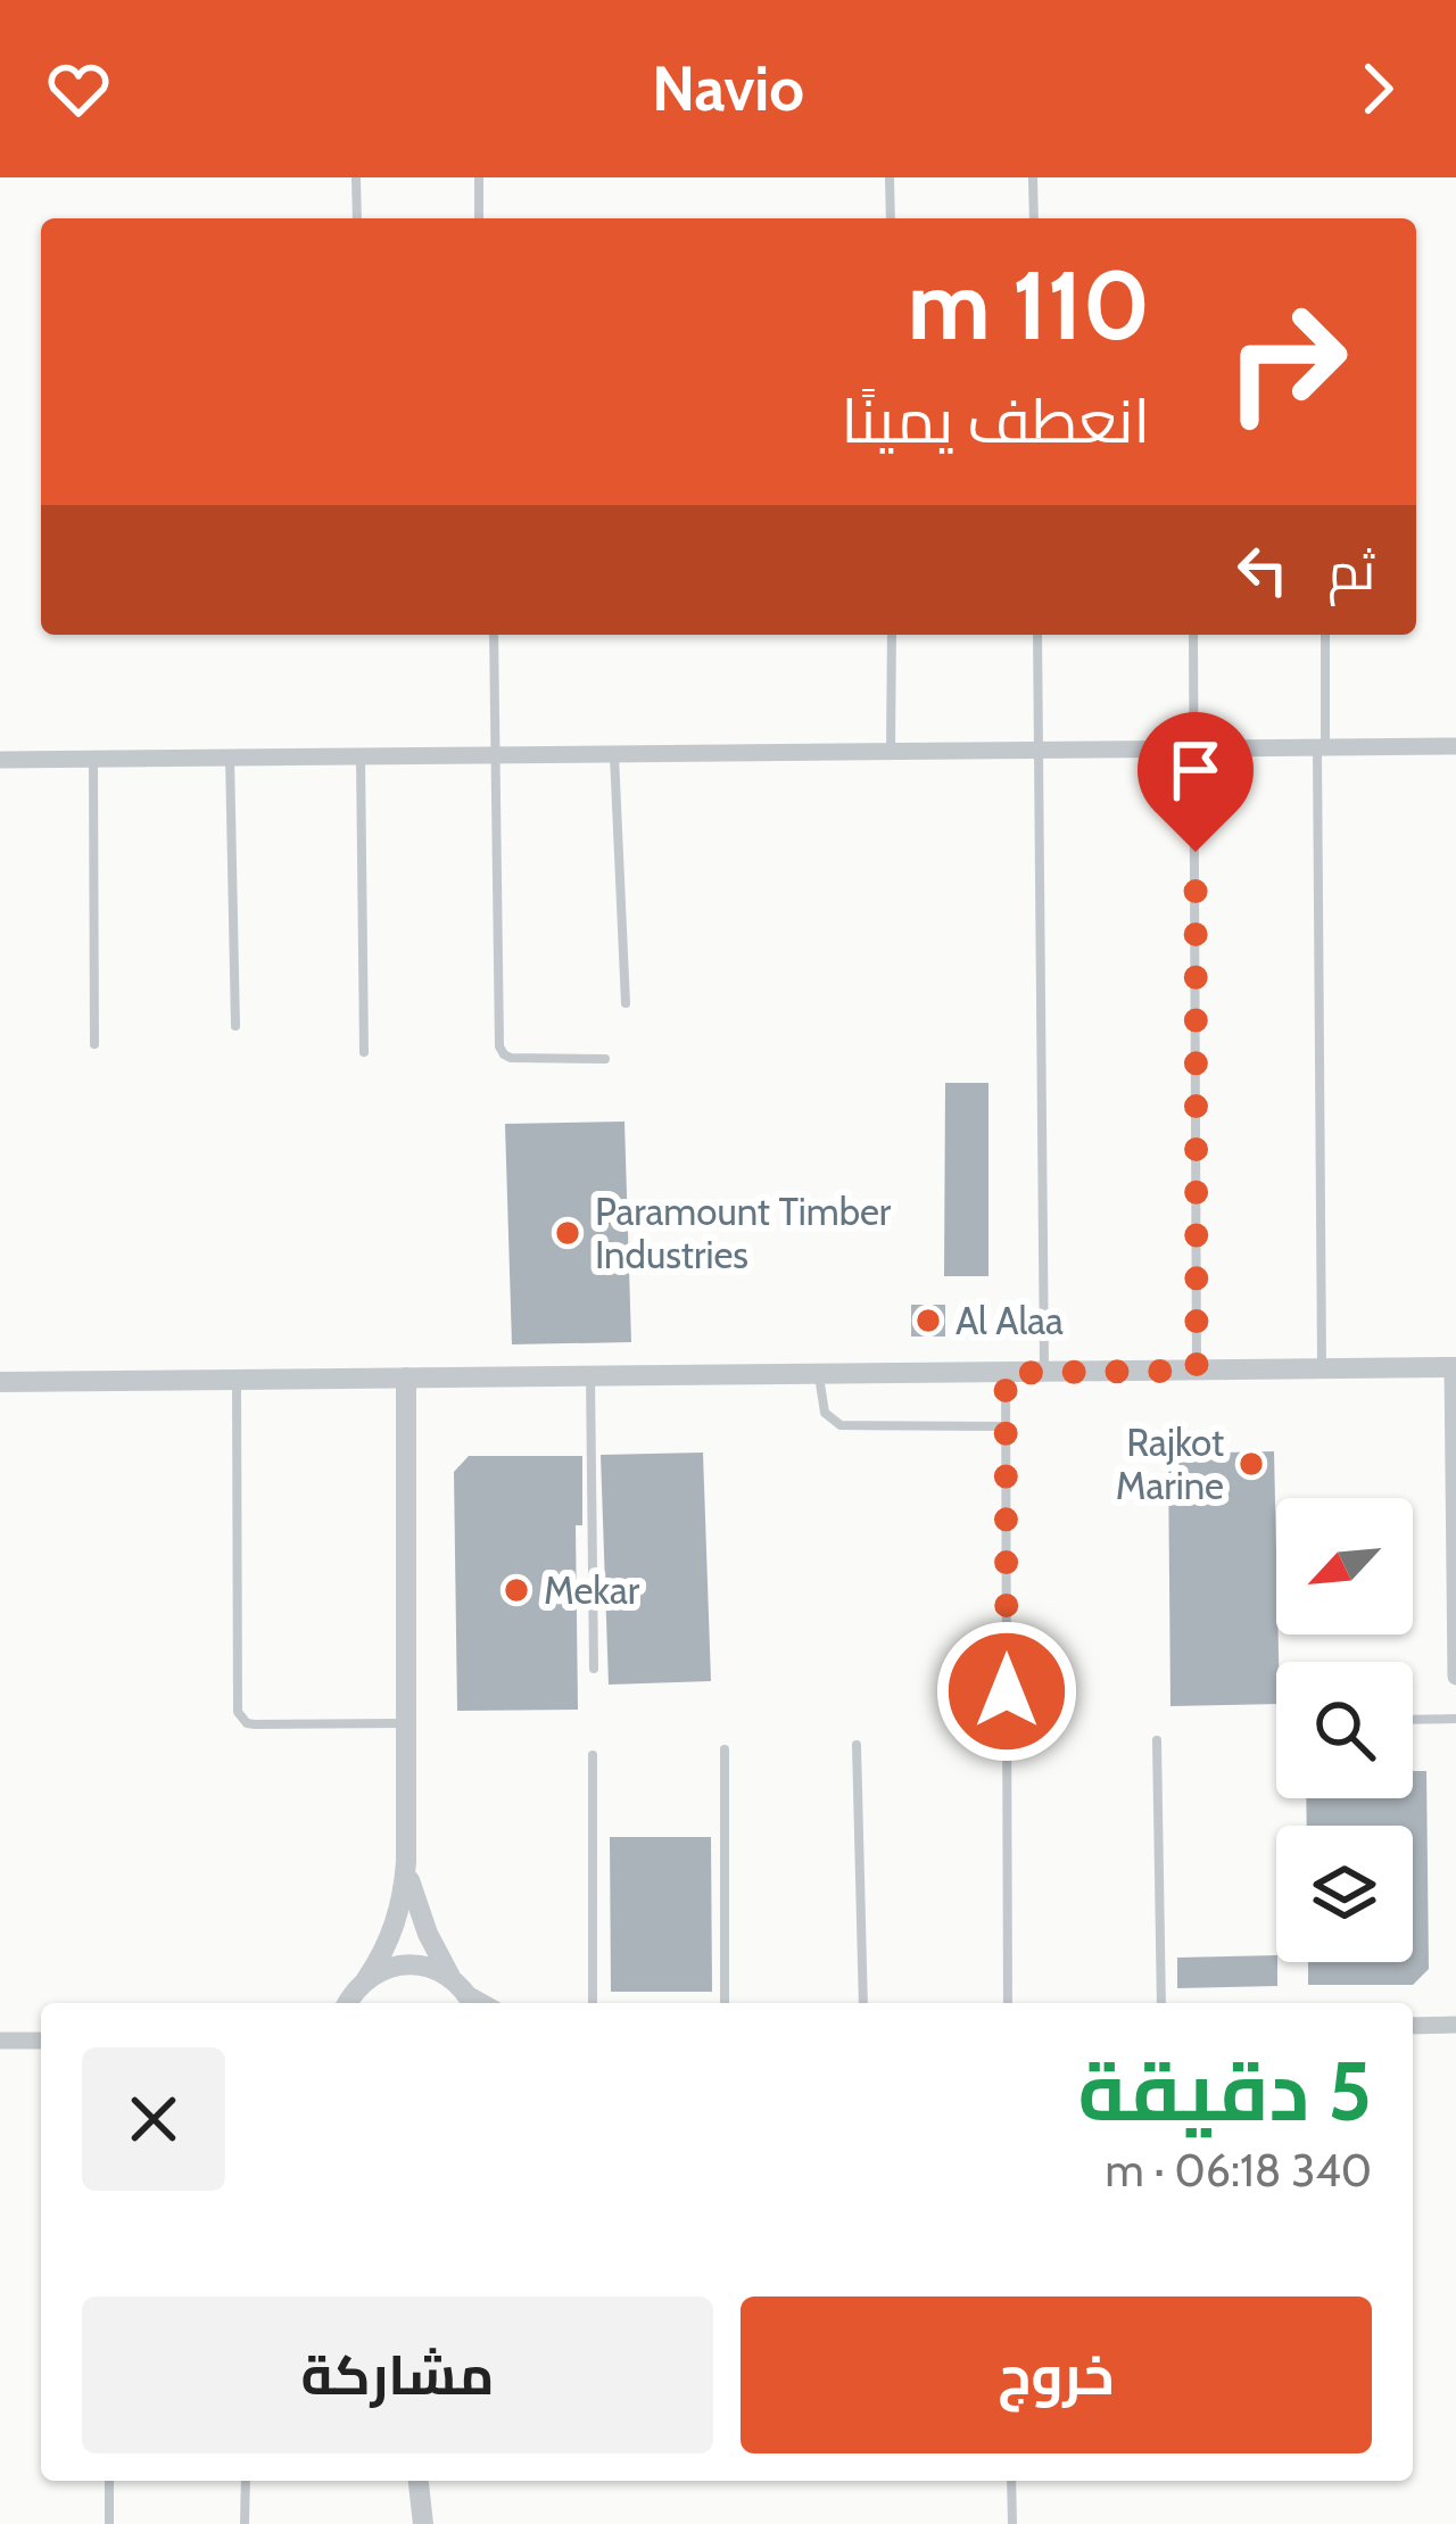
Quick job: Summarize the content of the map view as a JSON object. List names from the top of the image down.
{
  "places": [
    "Paramount Timber Industries",
    "Al Alaa",
    "Rajkot Marine",
    "Mekar"
  ],
  "north": "bottom left",
  "page": {
    "header": "Navio",
    "turn": ["110 m", "انعطف يمينًا"],
    "then": "ثم",
    "heading": ["5 دقيقة", "340 m · 06:18"],
    "buttons": ["خروج", "مشاركة"]
  }
}
